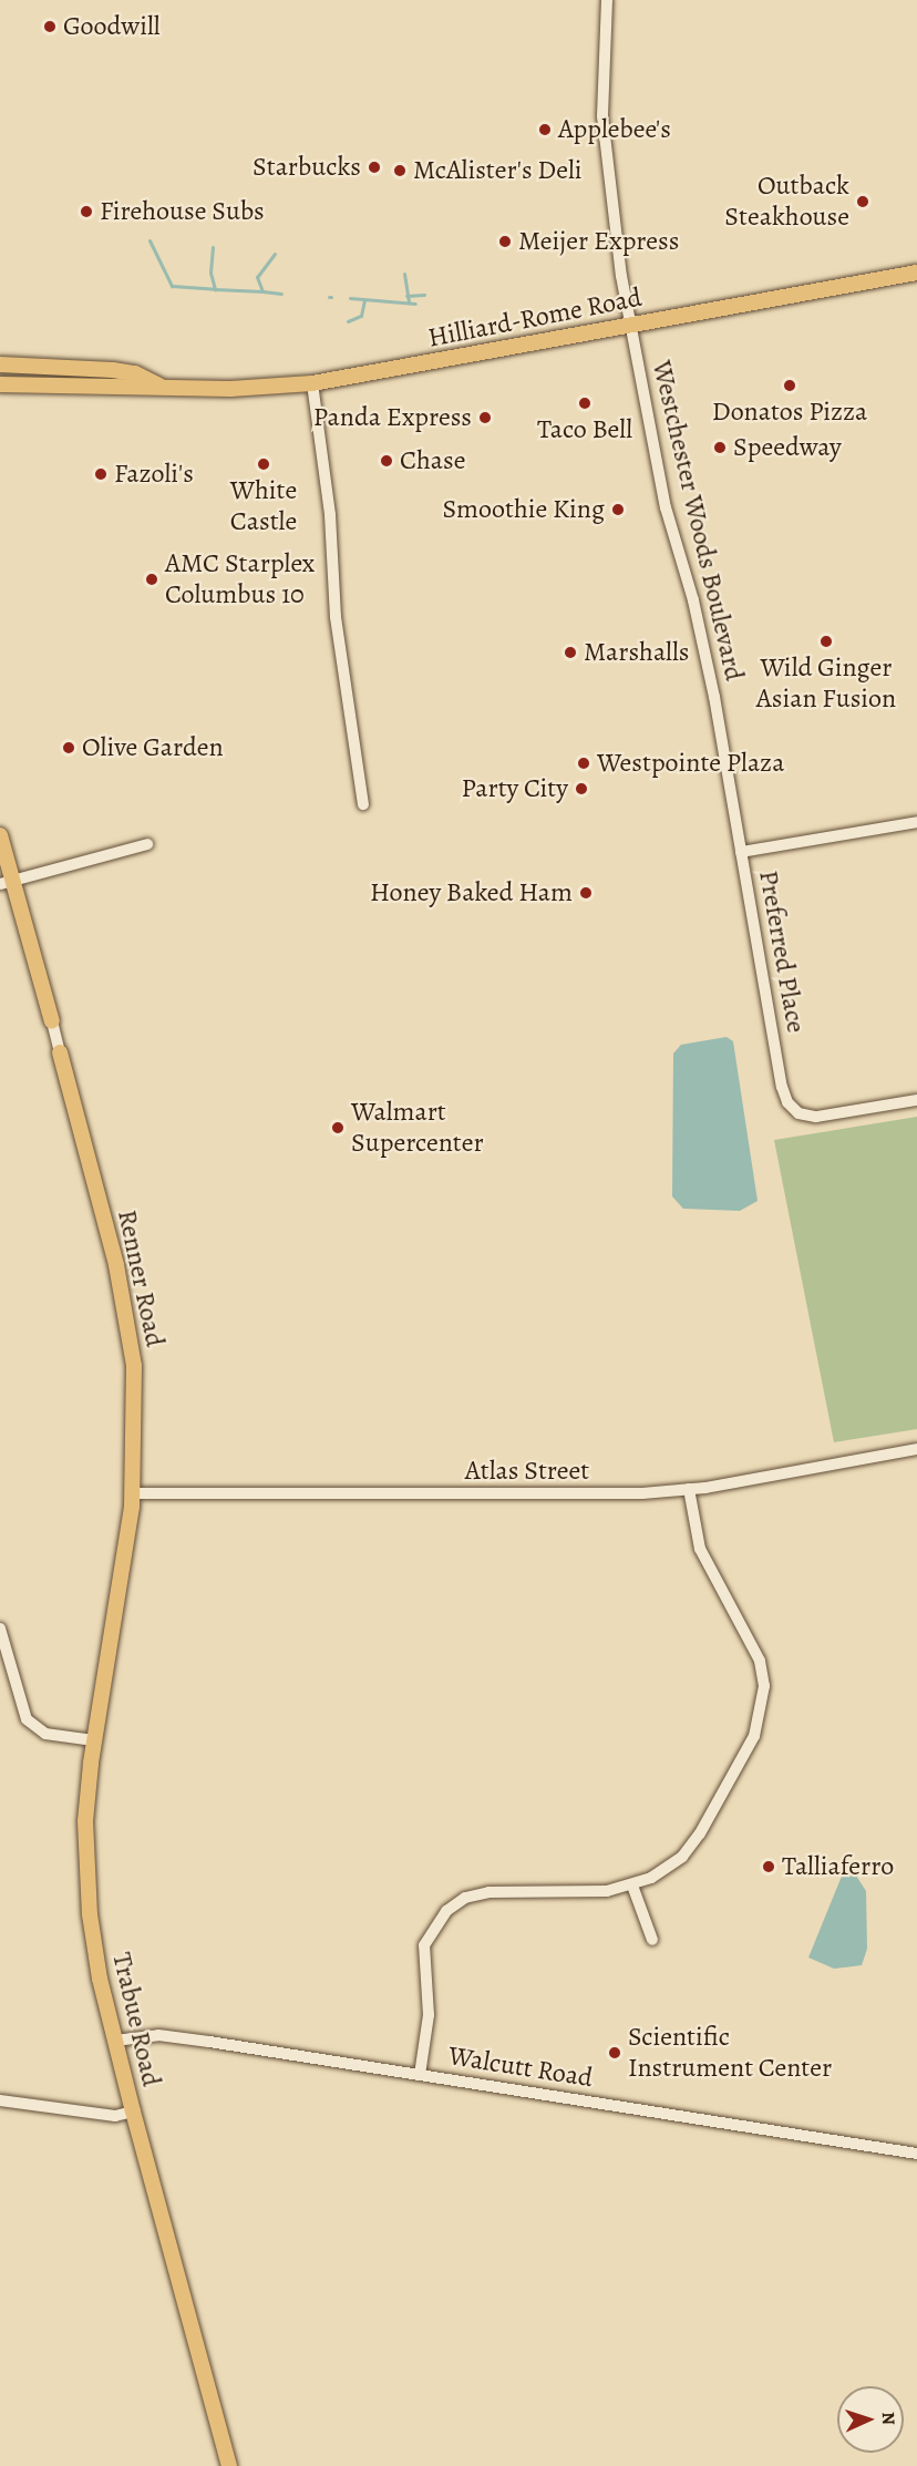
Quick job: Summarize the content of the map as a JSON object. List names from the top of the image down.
{
  "streets": {
    "main road": ["Hilliard-Rome Road", "Renner Road", "Trabue Road"],
    "street": [
      "Westchester Woods Boulevard",
      "Preferred Place",
      "Atlas Street",
      "Walcutt Road"
    ]
  },
  "crossings": [
    ["Hilliard-Rome Road", "Westchester Woods Boulevard"],
    ["Westchester Woods Boulevard", "Preferred Place"],
    ["Renner Road", "Atlas Street"],
    ["Renner Road", "Trabue Road"],
    ["Trabue Road", "Walcutt Road"]
  ],
  "places": [
    "Goodwill",
    "Applebee's",
    "Starbucks",
    "McAlister's Deli",
    "Outback Steakhouse",
    "Firehouse Subs",
    "Meijer Express",
    "Donatos Pizza",
    "Taco Bell",
    "Panda Express",
    "Speedway",
    "Chase",
    "White Castle",
    "Fazoli's",
    "Smoothie King",
    "AMC Starplex Columbus 10",
    "Wild Ginger Asian Fusion",
    "Marshalls",
    "Olive Garden",
    "Westpointe Plaza",
    "Party City",
    "Honey Baked Ham",
    "Walmart Supercenter",
    "Talliaferro",
    "Scientific Instrument Center"
  ],
  "north": "right"
}
